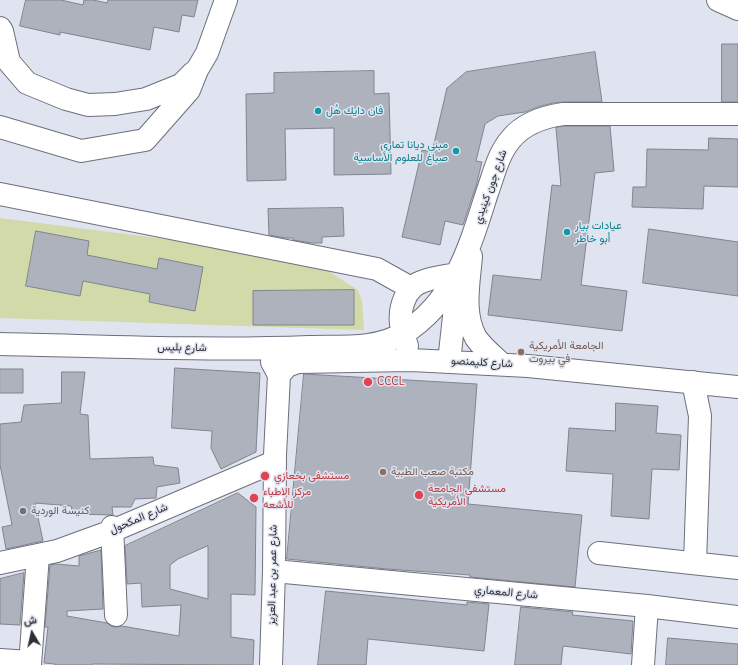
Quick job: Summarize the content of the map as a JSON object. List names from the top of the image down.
{
  "streets": {
    "street": [
      "شارع جون كينيدي",
      "شارع بليس",
      "شارع كليمنصو",
      "شارع المكحول",
      "شارع عمر بن عبد العزيز",
      "شارع المعماري"
    ]
  },
  "crossings": [
    ["شارع جون كينيدي", "شارع بليس"],
    ["شارع كليمنصو", "شارع عمر بن عبد العزيز"],
    ["شارع المكحول", "شارع عمر بن عبد العزيز"],
    ["شارع عمر بن عبد العزيز", "شارع المعماري"]
  ],
  "places": [
    "فان دايك هُل",
    "مبنى ديانا تماري صباغ للعلوم الأساسية",
    "عيادات بيار أبو خاطر",
    "الجامعة الأمريكية في بيروت",
    "CCCL",
    "مكتبة صعب الطبية",
    "مستشفى بخعازي",
    "مستشفى الجامعة الأمريكية",
    "مركز الاطباء للأشعه",
    "كنيسة الوردية"
  ],
  "north": "top"
}
